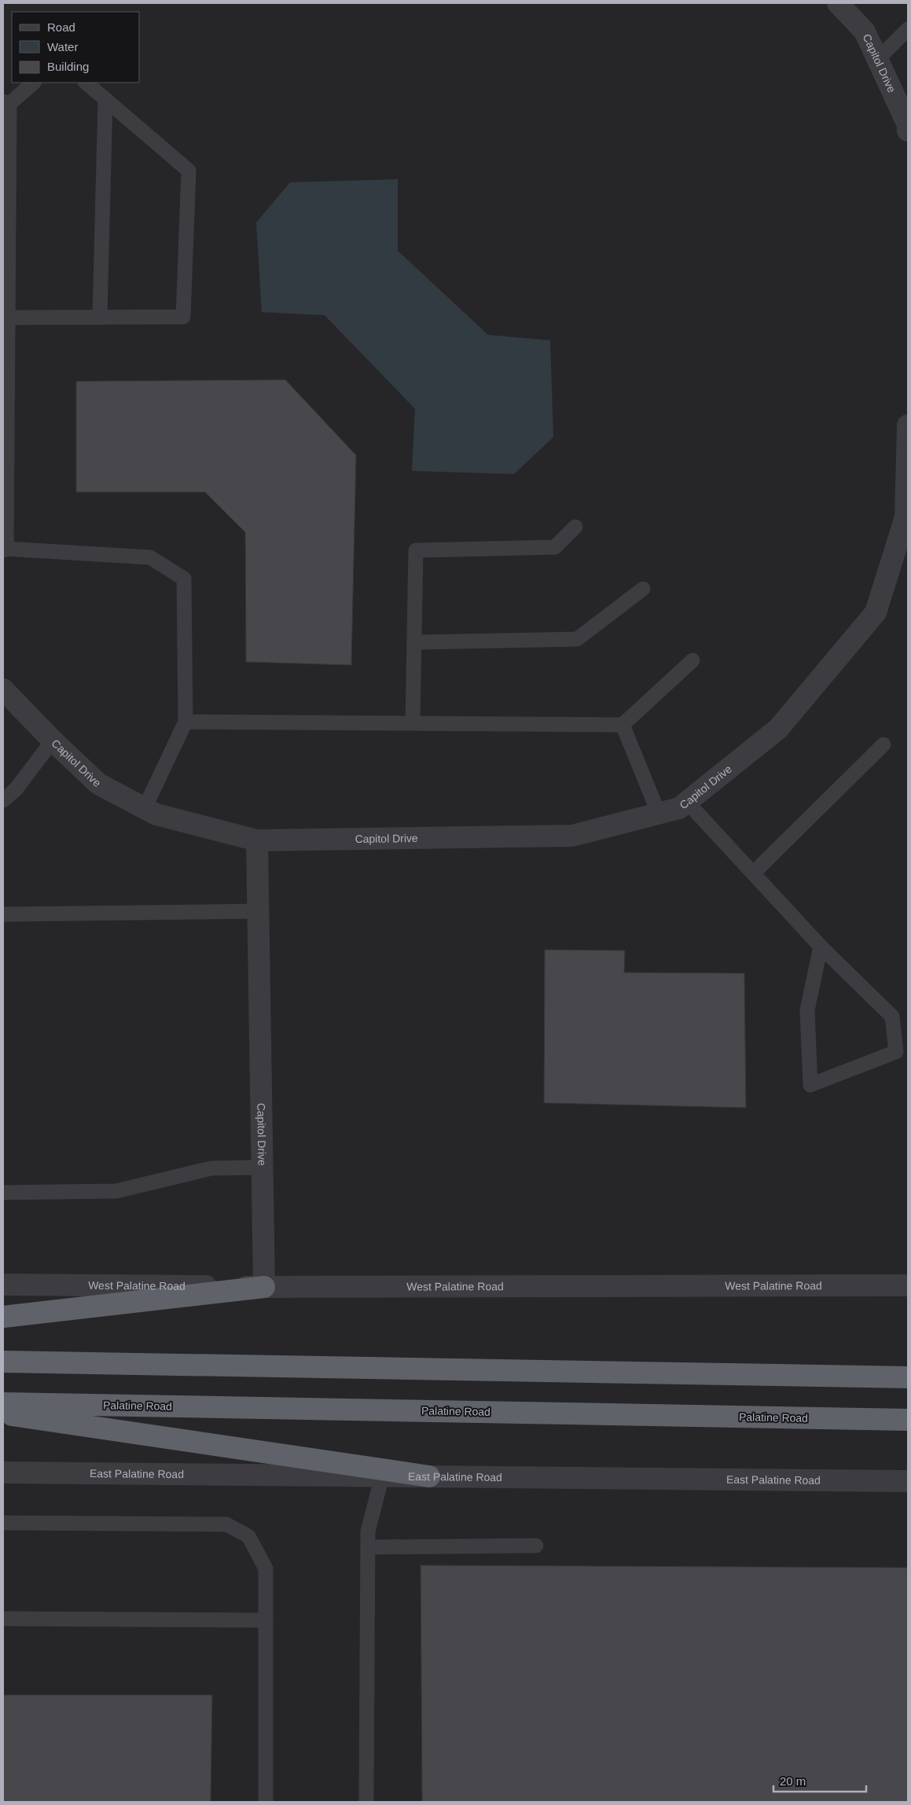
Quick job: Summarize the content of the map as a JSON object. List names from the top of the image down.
{
  "streets": {
    "highway": ["Palatine Road"],
    "street": ["Capitol Drive", "West Palatine Road", "East Palatine Road"]
  },
  "crossings": [
    ["Capitol Drive", "West Palatine Road"]
  ],
  "legend": ["Road", "Water", "Building"],
  "scale_bar": "20 m"
}
